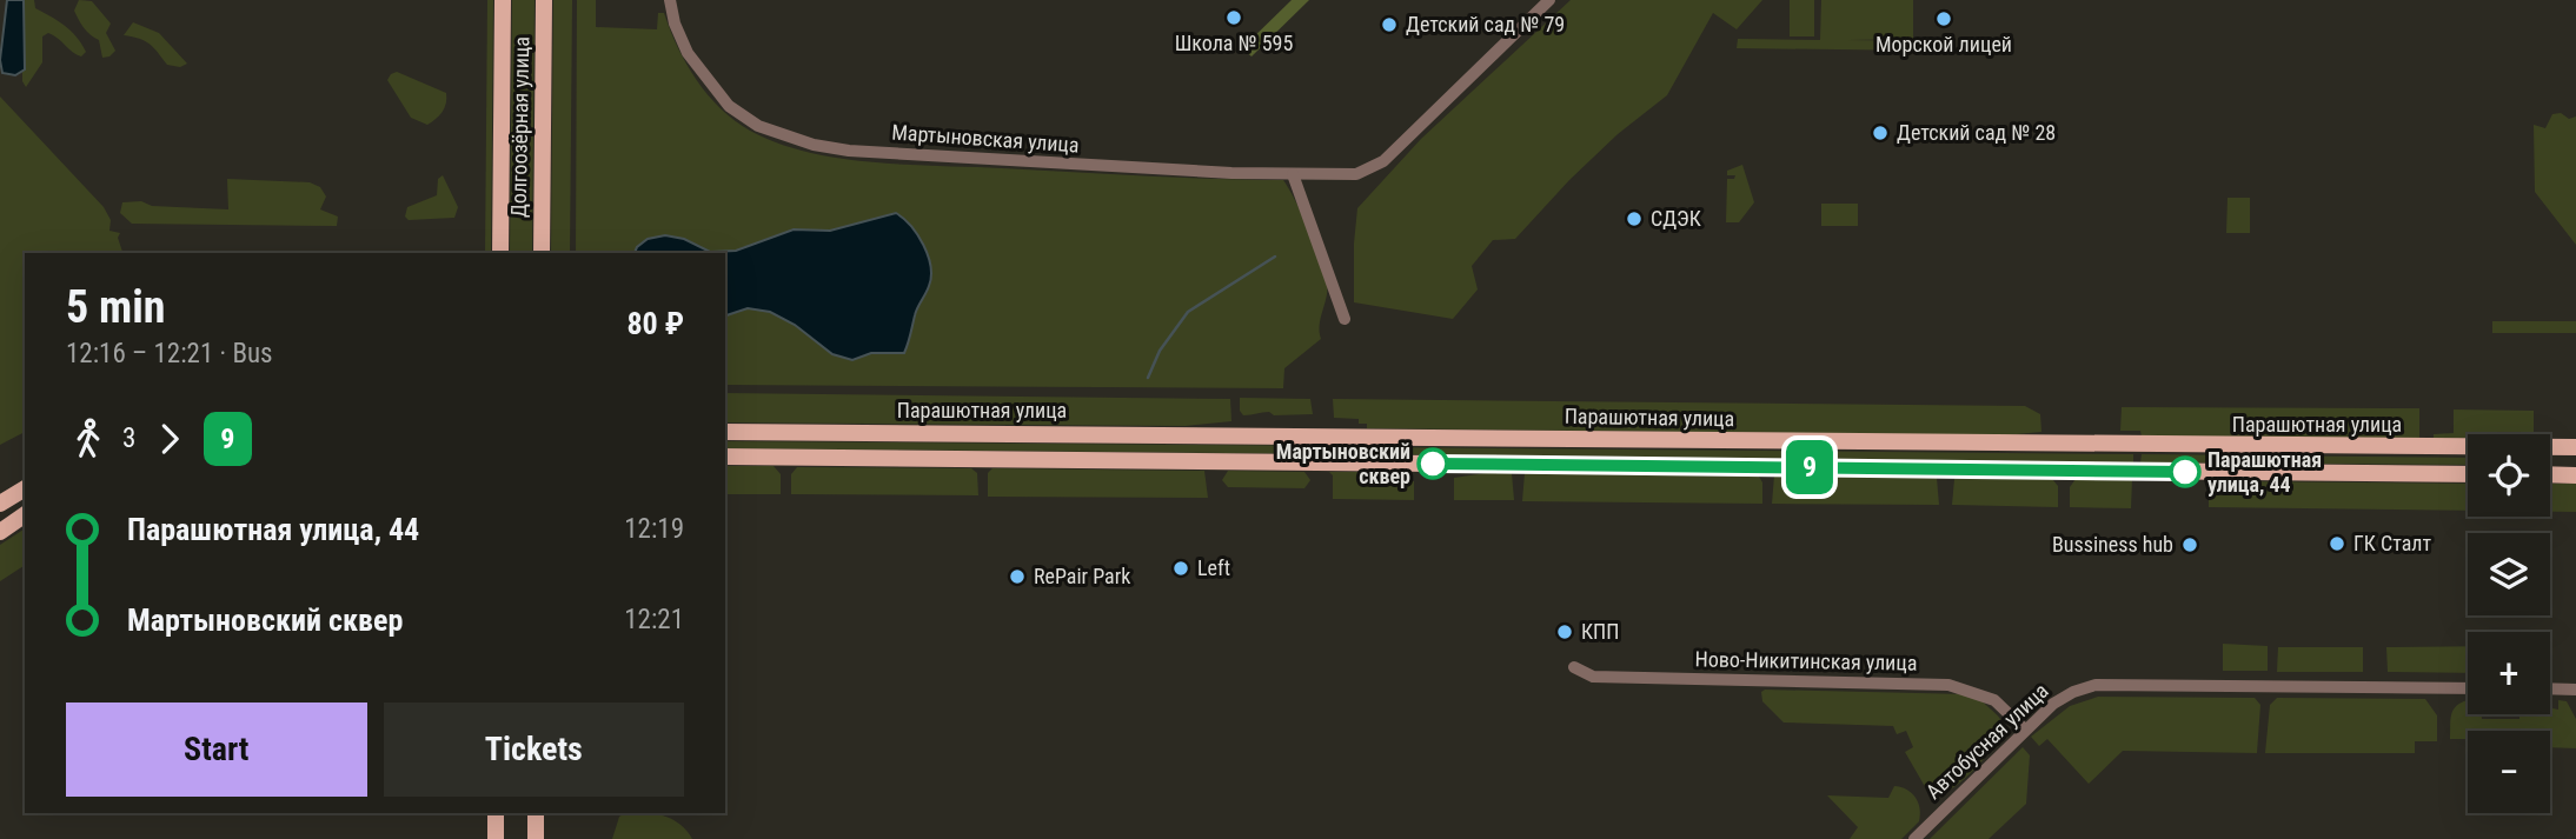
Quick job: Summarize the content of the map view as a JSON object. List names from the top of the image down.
{
  "streets": {
    "main road": ["Долгоозёрная улица", "Парашютная улица"],
    "street": ["Мартыновская улица", "Ново-Никитинская улица", "Автобусная улица"]
  },
  "crossings": [
    ["Ново-Никитинская улица", "Автобусная улица"]
  ],
  "places": [
    "Школа № 595",
    "Морской лицей",
    "Детский сад № 79",
    "Детский сад № 28",
    "СДЭК",
    "Мартыновский сквер",
    "Парашютная улица, 44",
    "ГК Сталт",
    "Bussiness hub",
    "Left",
    "RePair Park",
    "КПП"
  ],
  "lines": ["bus line 9"],
  "page": {
    "on_map": "9",
    "heading": ["5 min", "12:16 – 12:21 · Bus", "80 ₽"],
    "legs": ["3", "9"],
    "map_buttons": ["+", "−"],
    "list": [
      {
        "name": "Парашютная улица, 44",
        "value": "12:19"
      },
      {
        "name": "Мартыновский сквер",
        "value": "12:21"
      }
    ],
    "buttons": ["Start", "Tickets"]
  }
}
